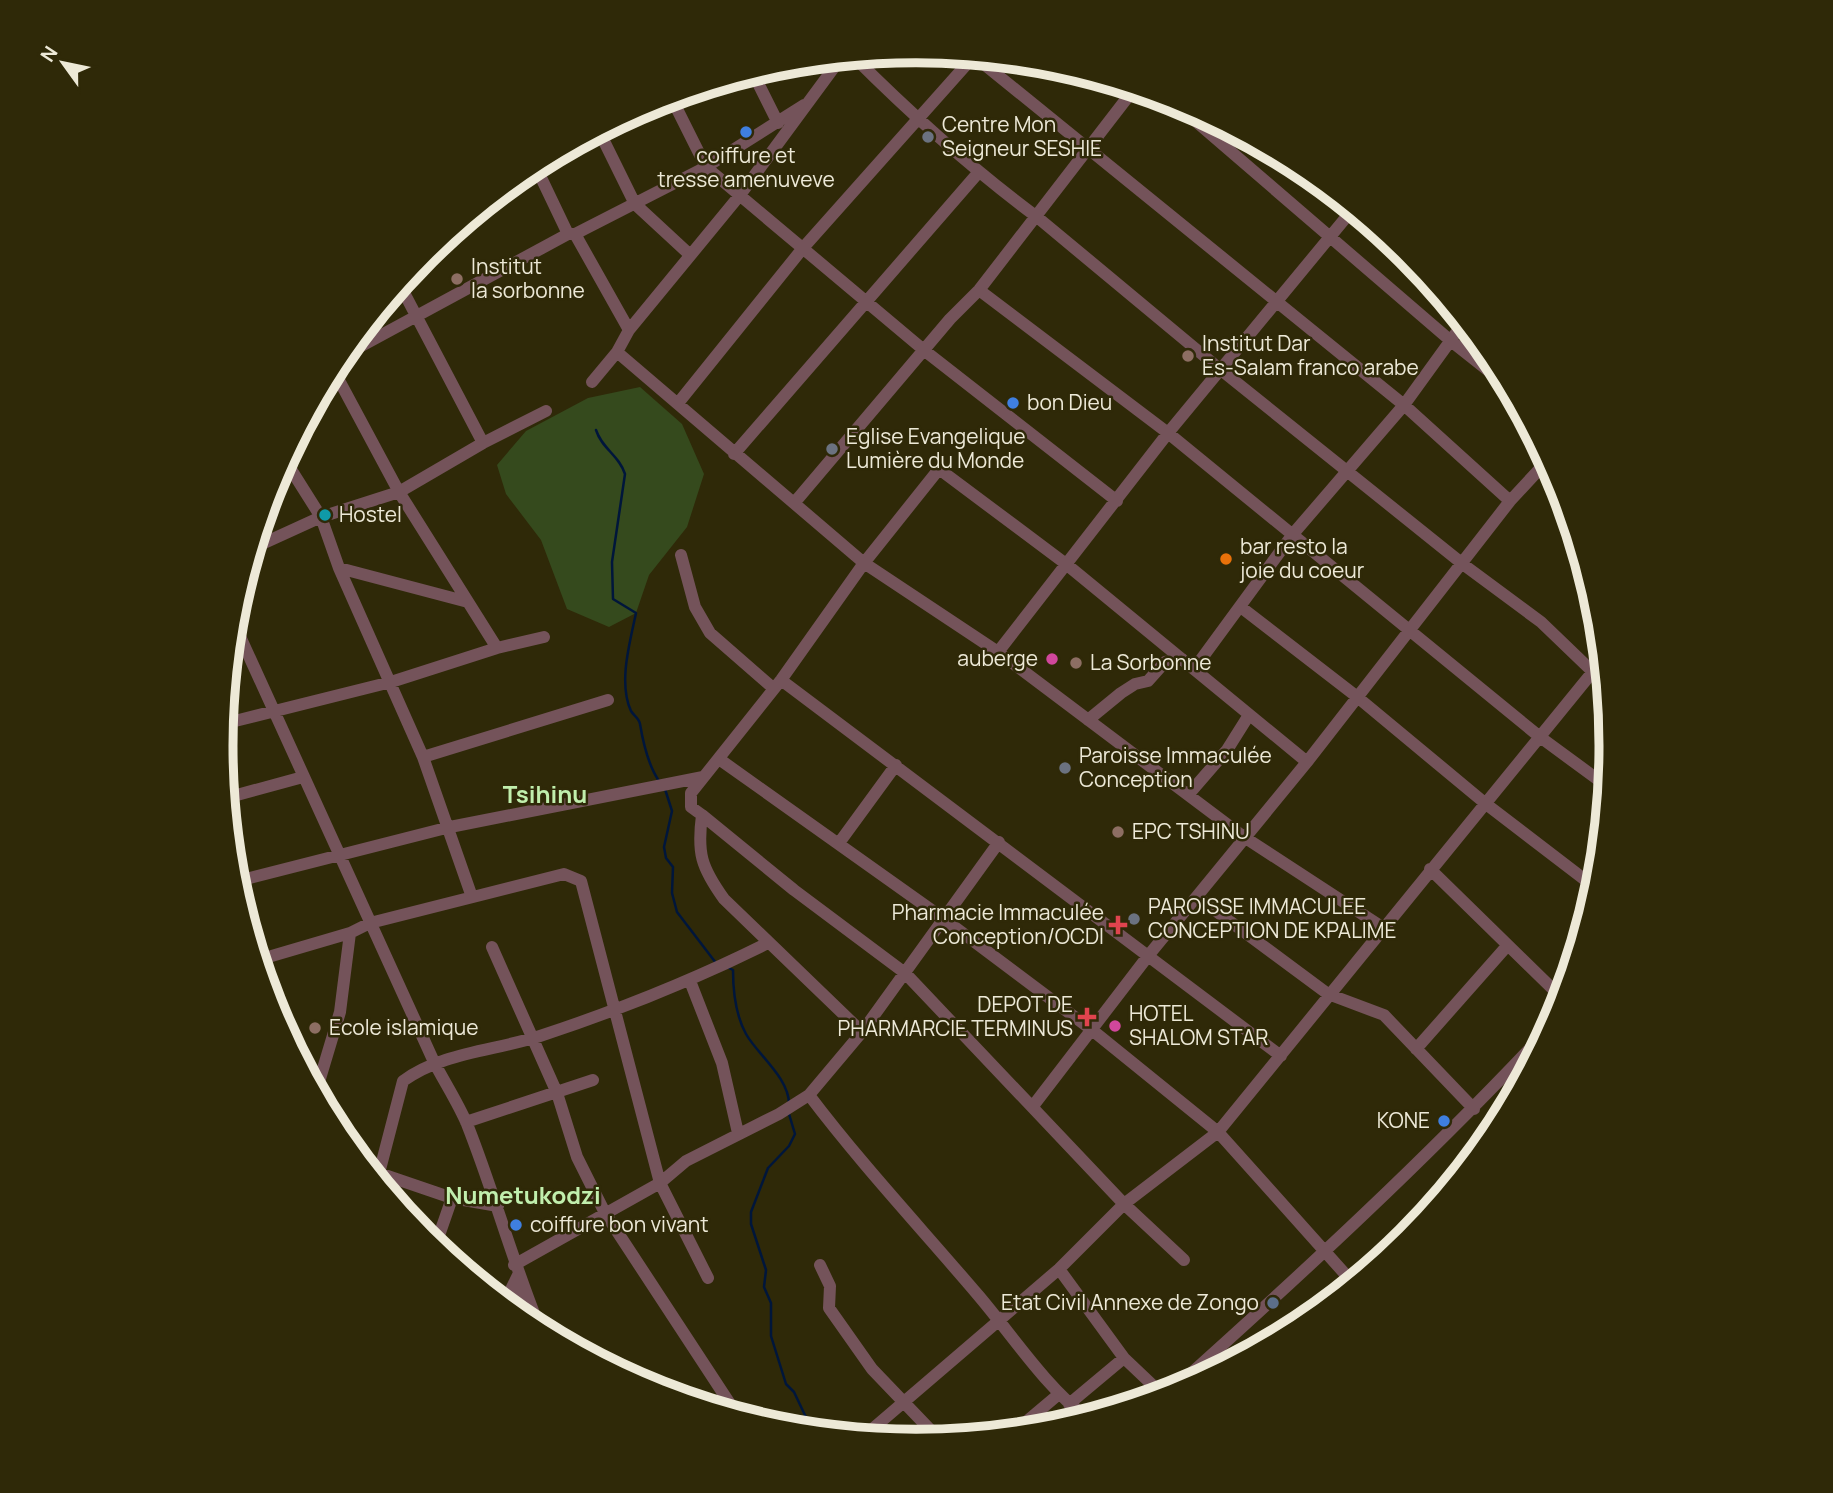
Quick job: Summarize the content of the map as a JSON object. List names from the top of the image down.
{
  "districts": ["Tsihinu", "Numetukodzi"],
  "places": {
    "other": [
      "coiffure et tresse amenuveve",
      "Centre Mon Seigneur SESHIE",
      "Institut la sorbonne",
      "Institut Dar Es-Salam franco arabe",
      "bon Dieu",
      "Eglise Evangelique Lumière du Monde",
      "Hostel",
      "bar resto la joie du coeur",
      "auberge",
      "La Sorbonne",
      "Paroisse Immaculée Conception",
      "EPC TSHINU",
      "PAROISSE IMMACULEE CONCEPTION DE KPALIME",
      "HOTEL SHALOM STAR",
      "Ecole islamique",
      "KONE",
      "coiffure bon vivant",
      "Etat Civil Annexe de Zongo"
    ],
    "health": ["Pharmacie Immaculée Conception/OCDI", "DEPOT DE PHARMARCIE TERMINUS"]
  },
  "north": "top left"
}
